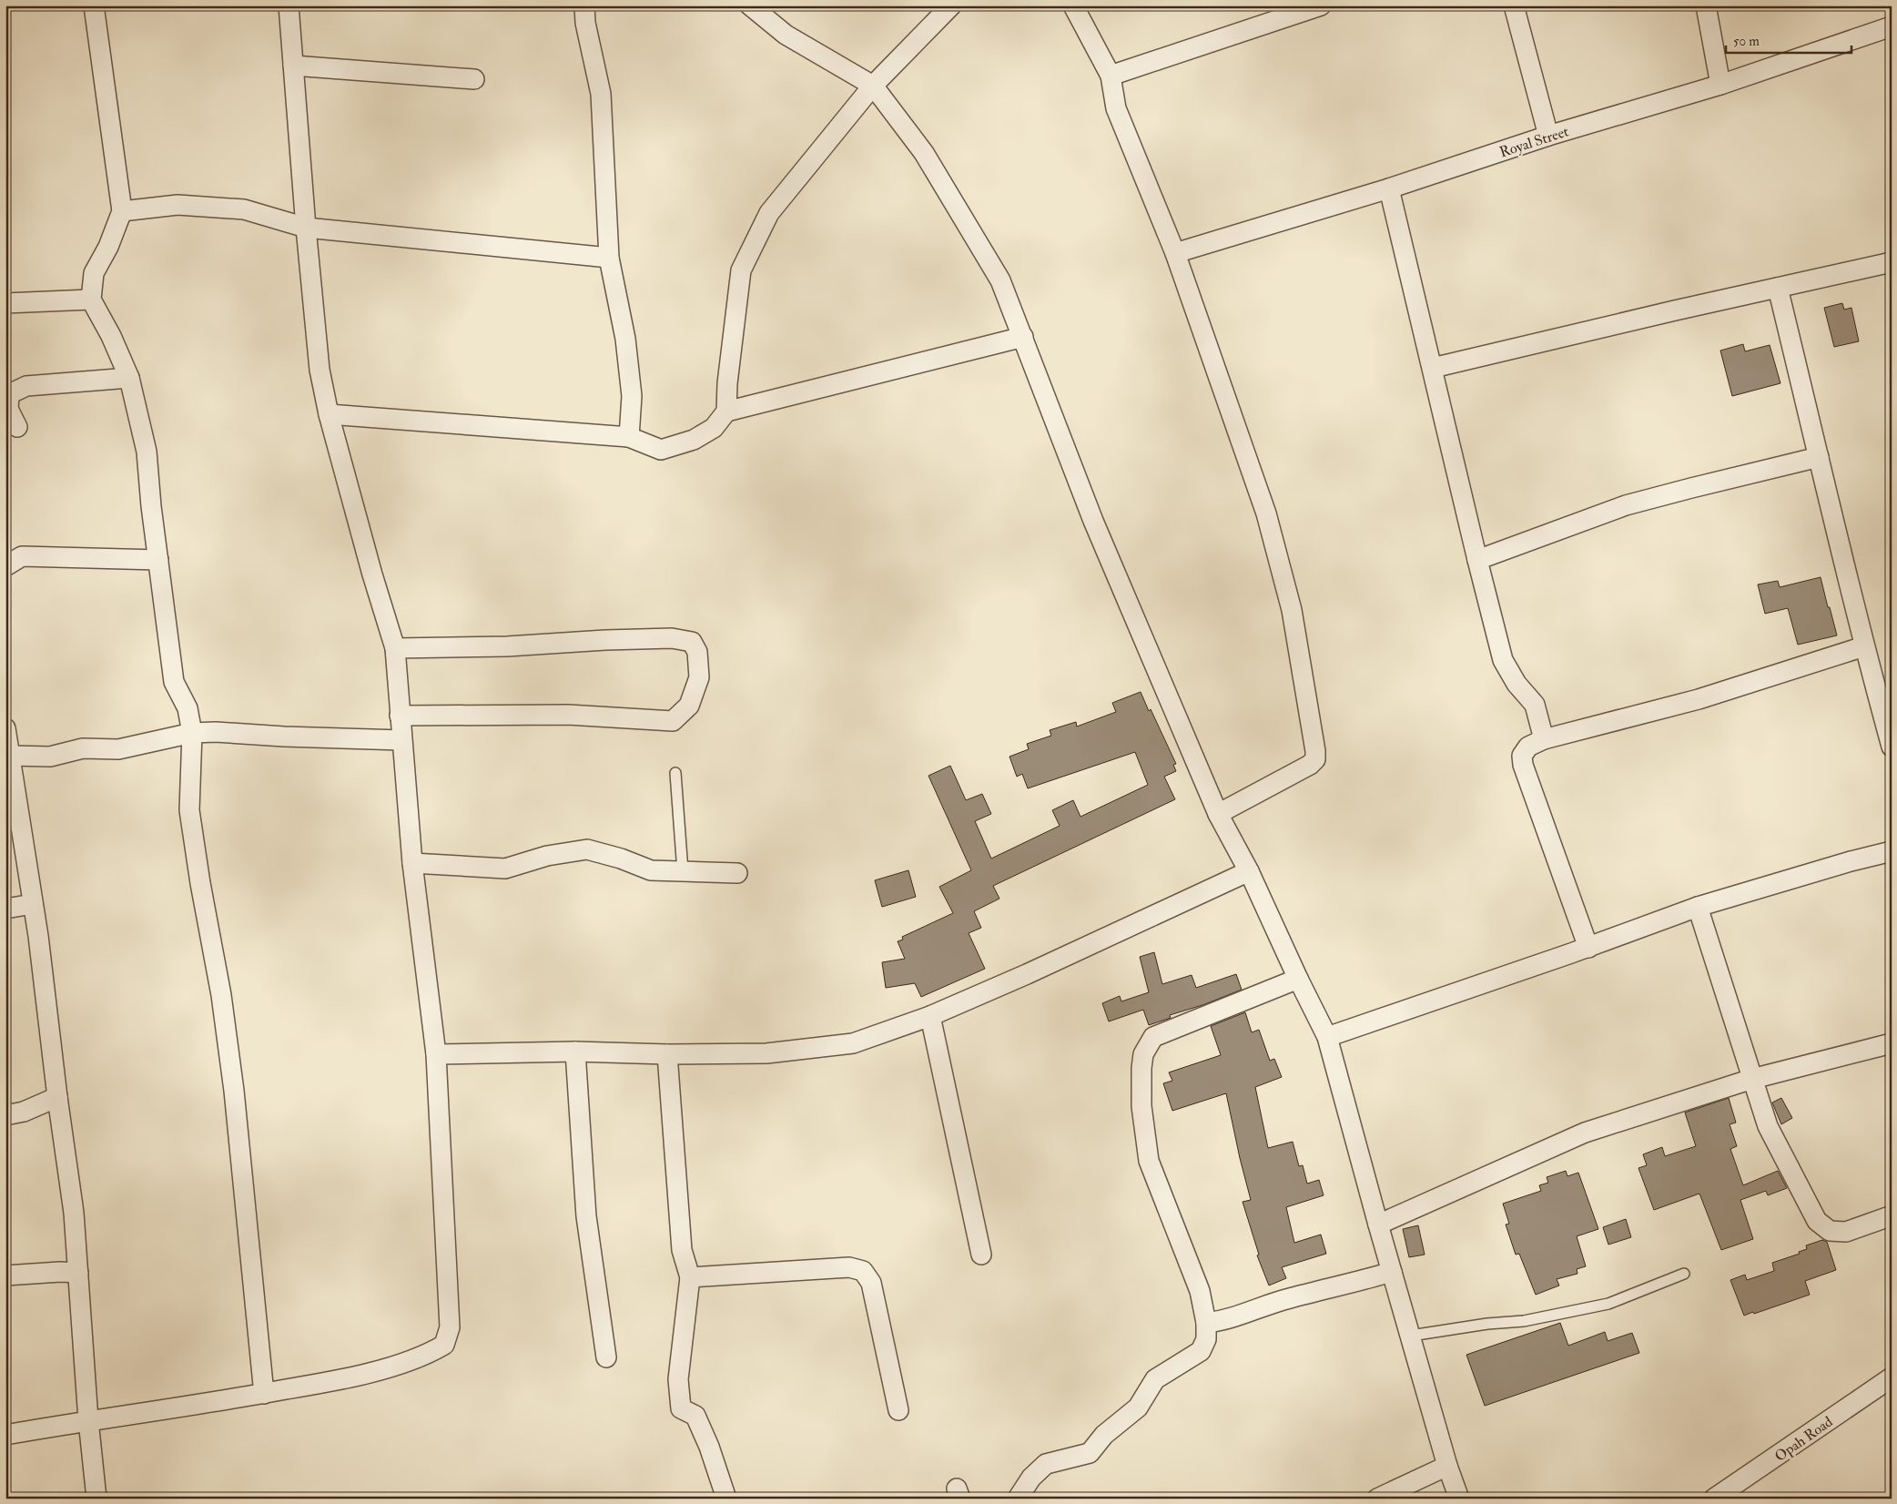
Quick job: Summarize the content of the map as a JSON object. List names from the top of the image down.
{
  "streets": {
    "street": ["Royal Street", "Opah Road"]
  },
  "scale_bar": "50 m"
}
